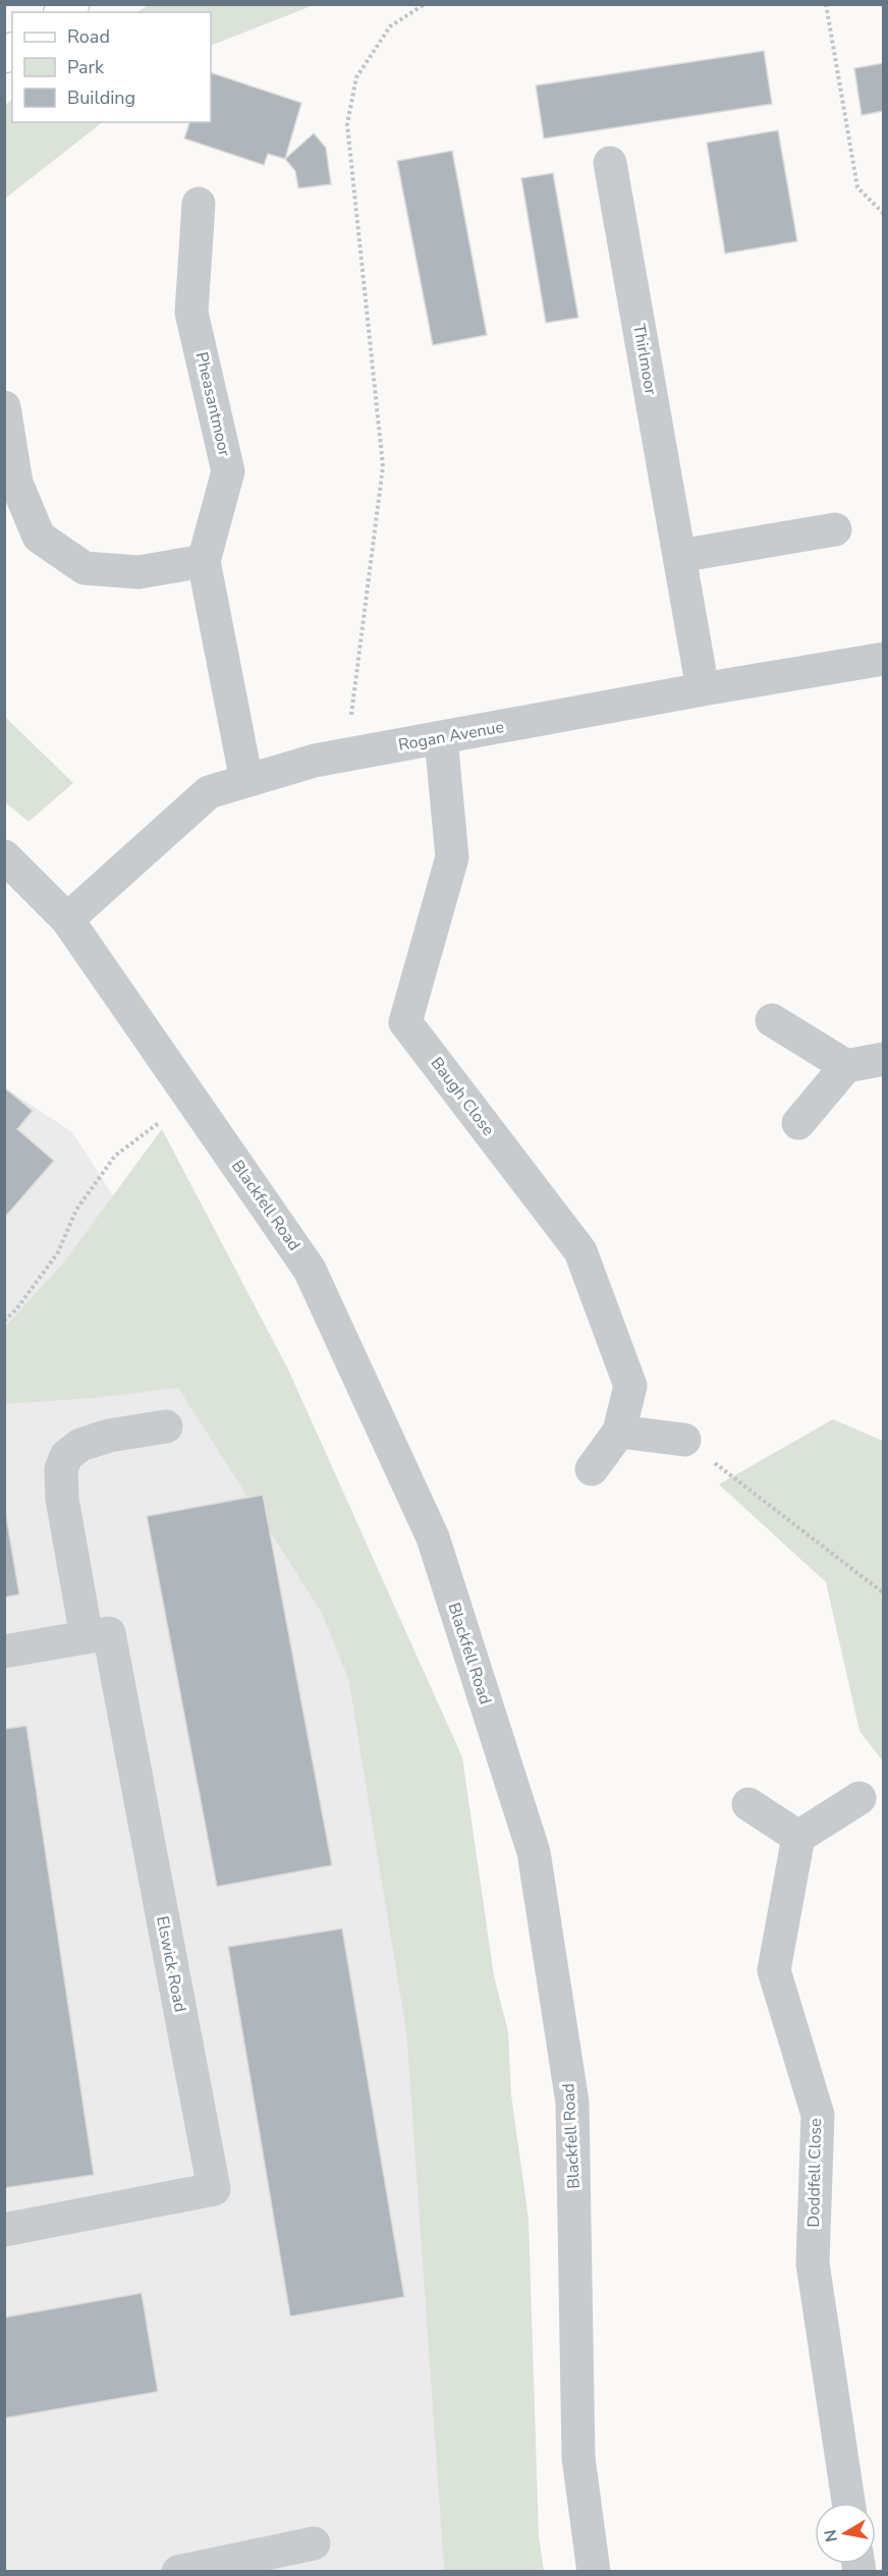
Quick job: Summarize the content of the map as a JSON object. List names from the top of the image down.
{
  "streets": {
    "street": [
      "Thirlmoor",
      "Pheasantmoor",
      "Rogan Avenue",
      "Baugh Close",
      "Blackfell Road",
      "Elswick Road",
      "Doddfell Close"
    ]
  },
  "crossings": [
    ["Thirlmoor", "Rogan Avenue"],
    ["Pheasantmoor", "Rogan Avenue"],
    ["Rogan Avenue", "Baugh Close"],
    ["Rogan Avenue", "Blackfell Road"]
  ],
  "legend": ["Road", "Park", "Building"],
  "north": "left"
}
